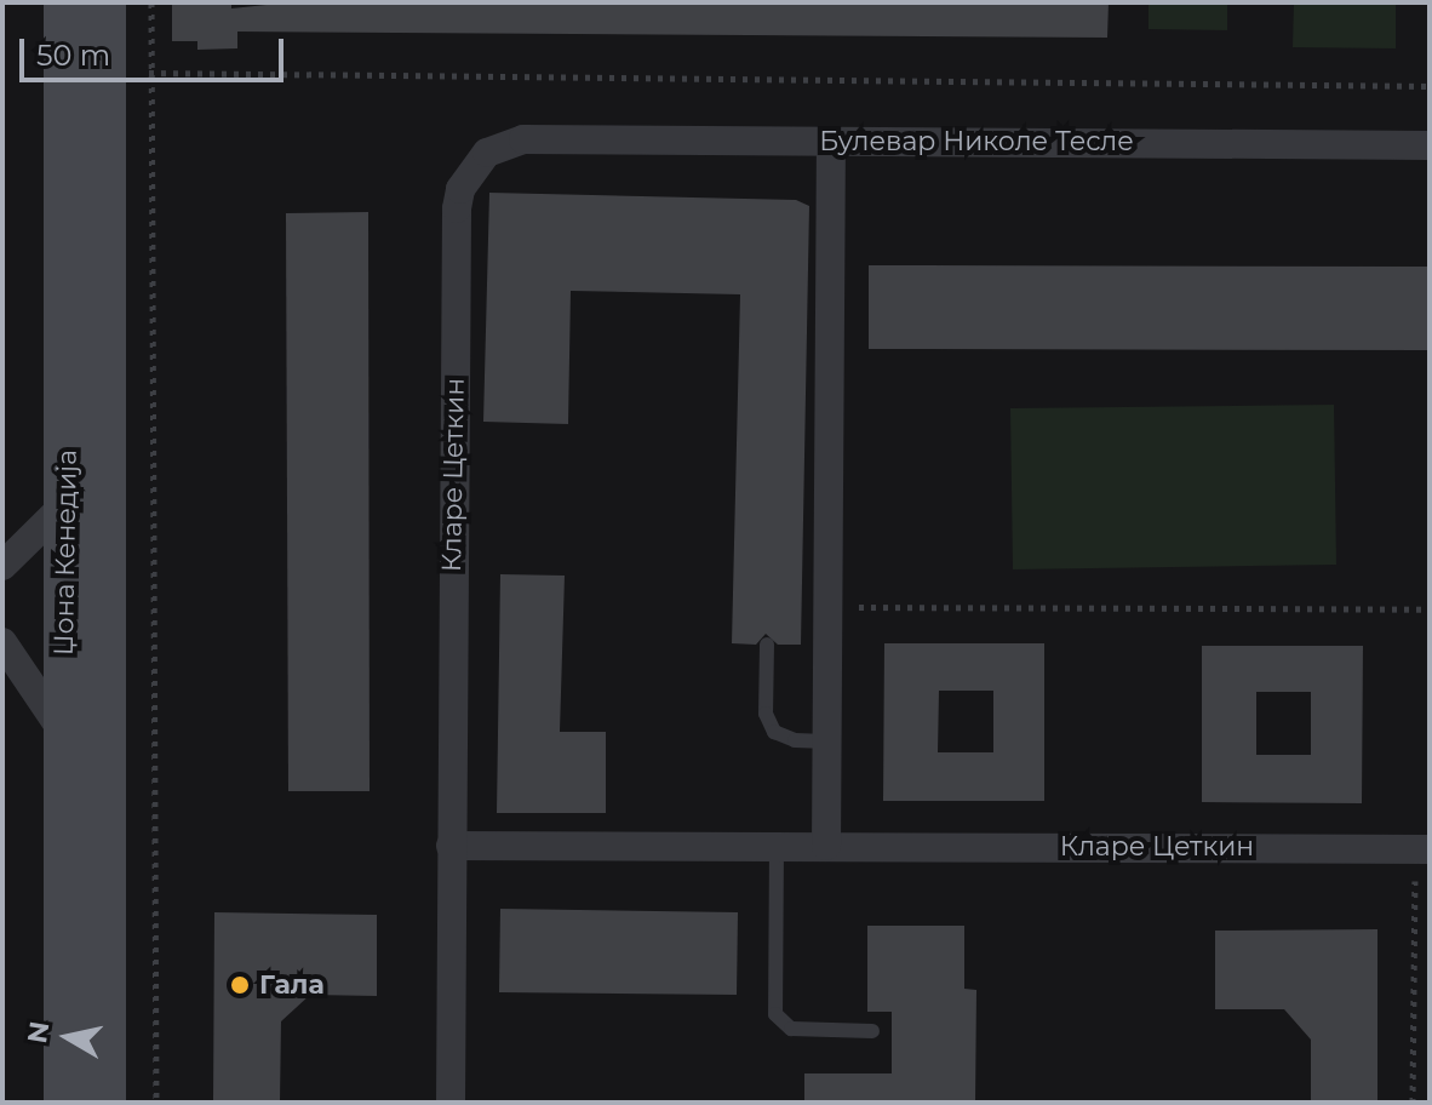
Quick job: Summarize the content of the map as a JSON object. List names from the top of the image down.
{
  "streets": {
    "street": ["Булевар Николе Тесле", "Кларе Цеткин", "Џона Кенедија"]
  },
  "crossings": [
    ["Булевар Николе Тесле", "Кларе Цеткин"]
  ],
  "places": ["Гала"],
  "scale_bar": "50 m",
  "north": "left"
}
